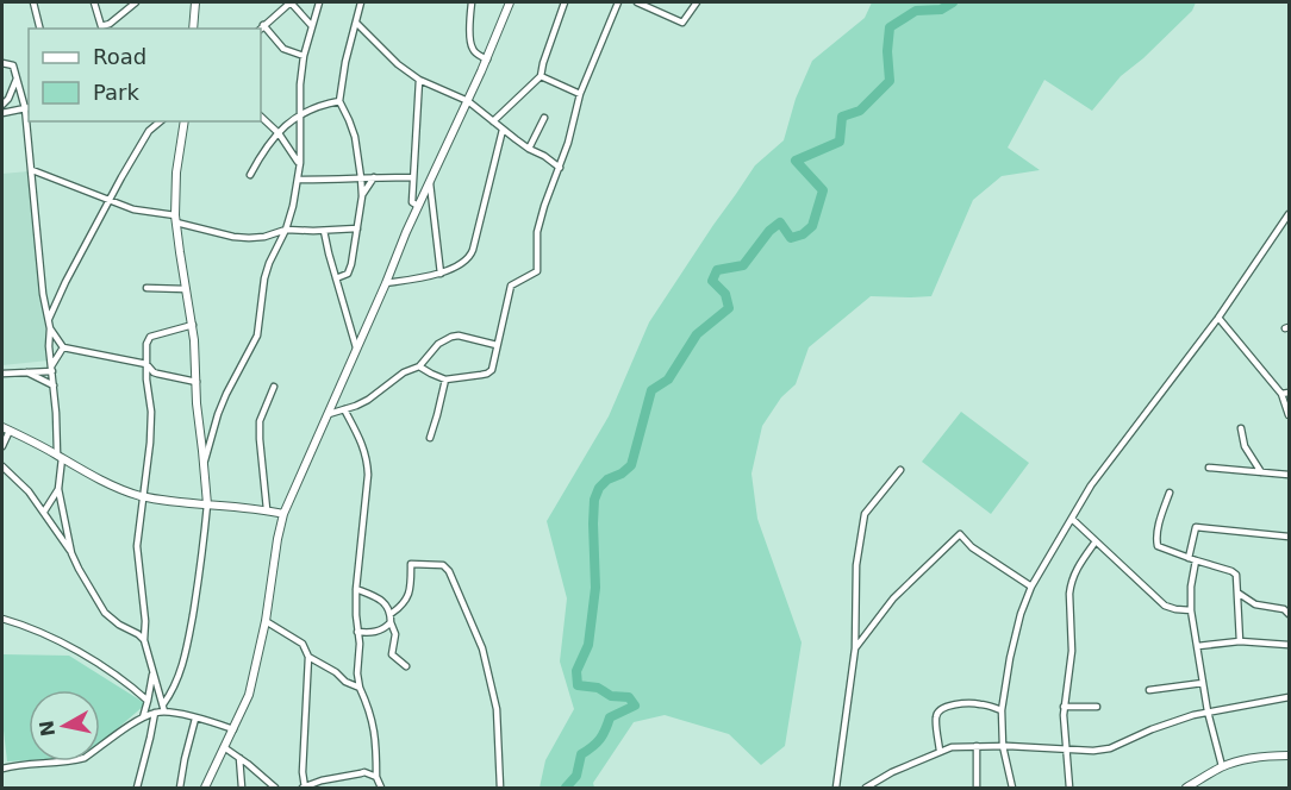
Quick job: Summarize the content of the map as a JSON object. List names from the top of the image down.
{
  "legend": ["Road", "Park"],
  "north": "left"
}
